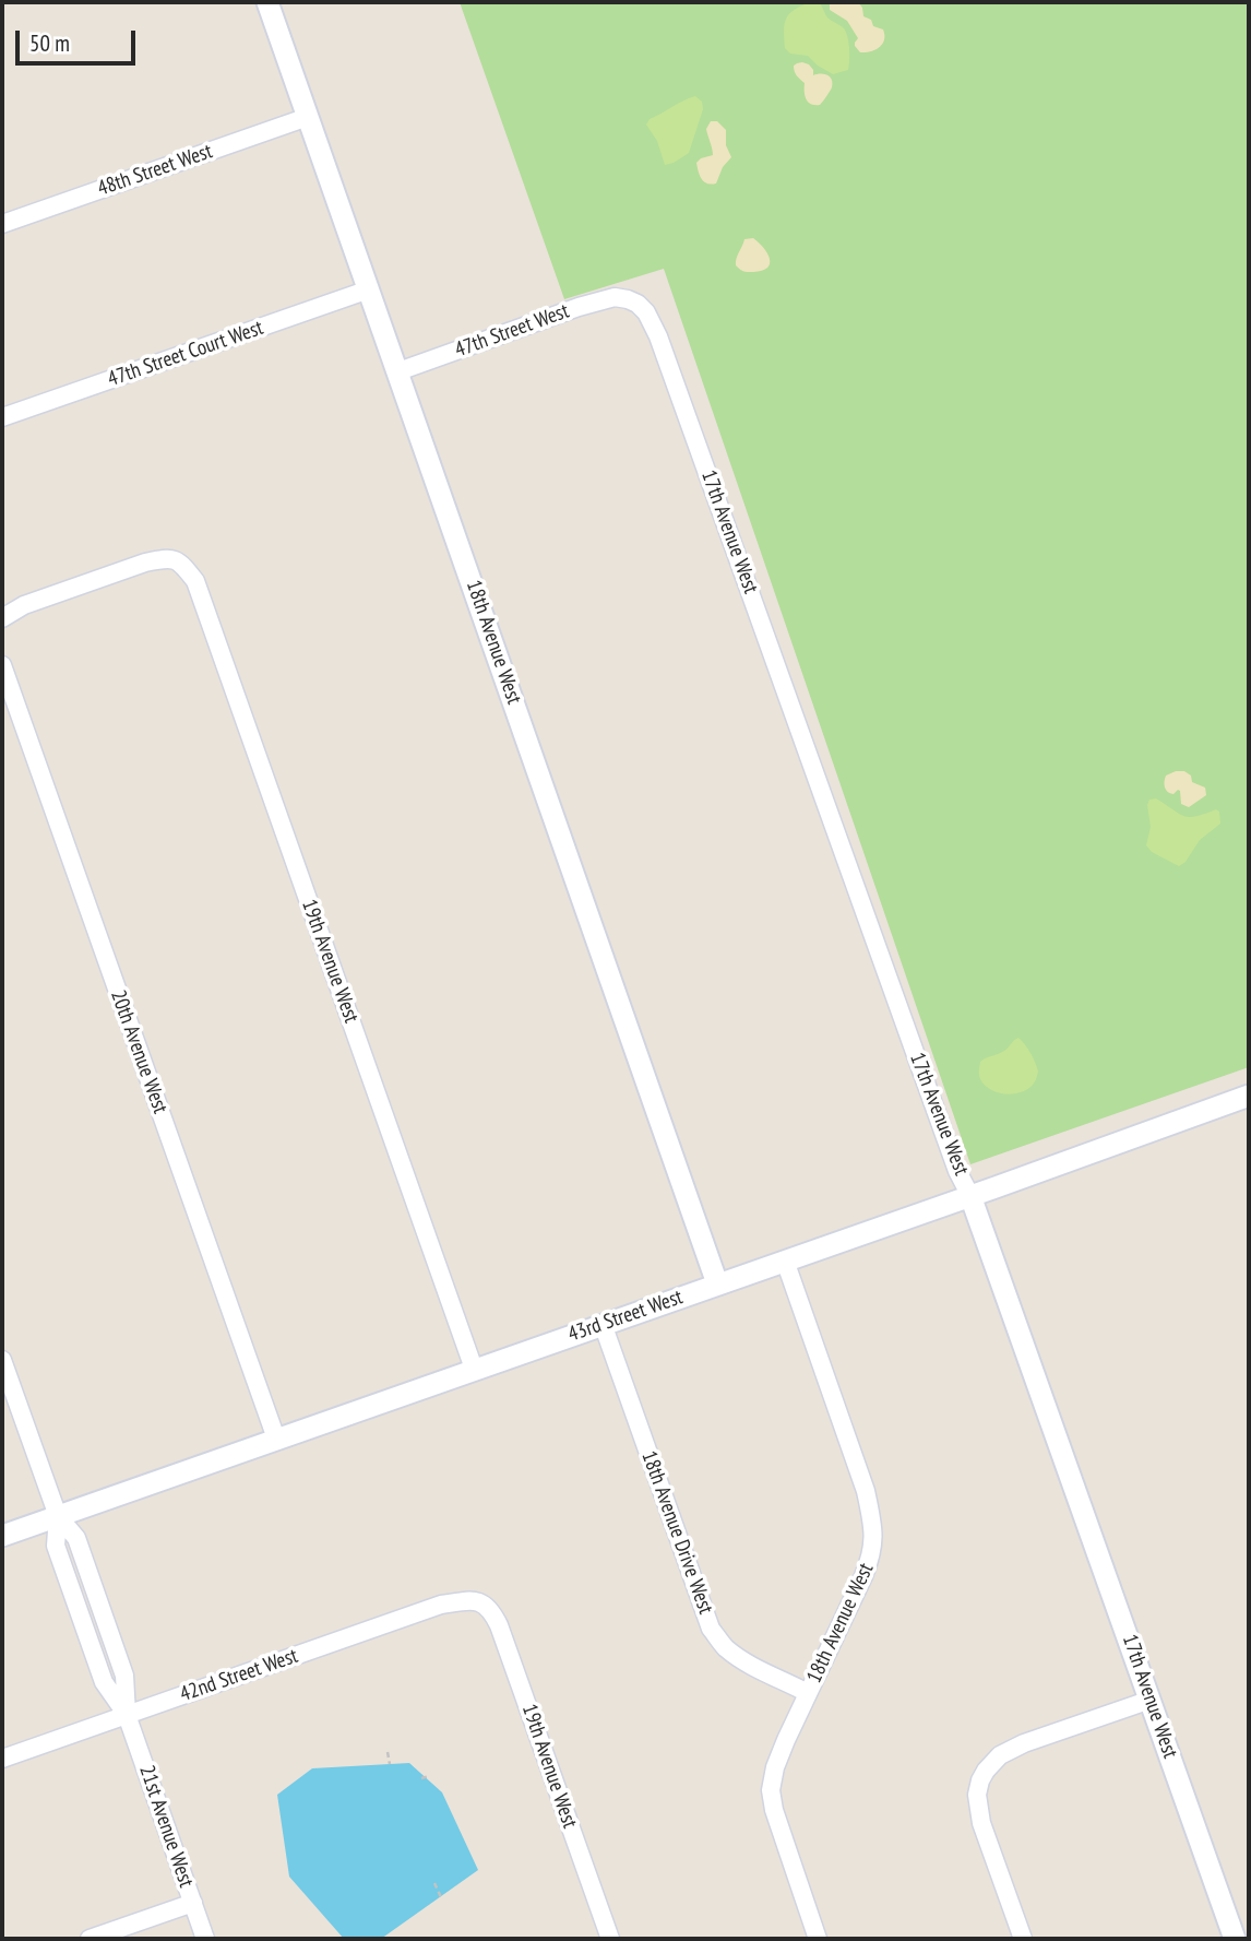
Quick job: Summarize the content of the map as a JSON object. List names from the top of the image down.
{
  "streets": {
    "street": [
      "48th Street West",
      "47th Street West",
      "47th Street Court West",
      "17th Avenue West",
      "18th Avenue West",
      "19th Avenue West",
      "20th Avenue West",
      "43rd Street West",
      "18th Avenue Drive West",
      "42nd Street West",
      "21st Avenue West"
    ]
  },
  "crossings": [
    ["48th Street West", "18th Avenue West"],
    ["47th Street West", "17th Avenue West"],
    ["47th Street West", "18th Avenue West"],
    ["47th Street Court West", "18th Avenue West"],
    ["17th Avenue West", "43rd Street West"],
    ["18th Avenue West", "43rd Street West"],
    ["18th Avenue West", "18th Avenue Drive West"],
    ["19th Avenue West", "43rd Street West"],
    ["19th Avenue West", "42nd Street West"],
    ["20th Avenue West", "43rd Street West"],
    ["43rd Street West", "18th Avenue Drive West"],
    ["43rd Street West", "21st Avenue West"],
    ["42nd Street West", "21st Avenue West"]
  ],
  "scale_bar": "50 m"
}
